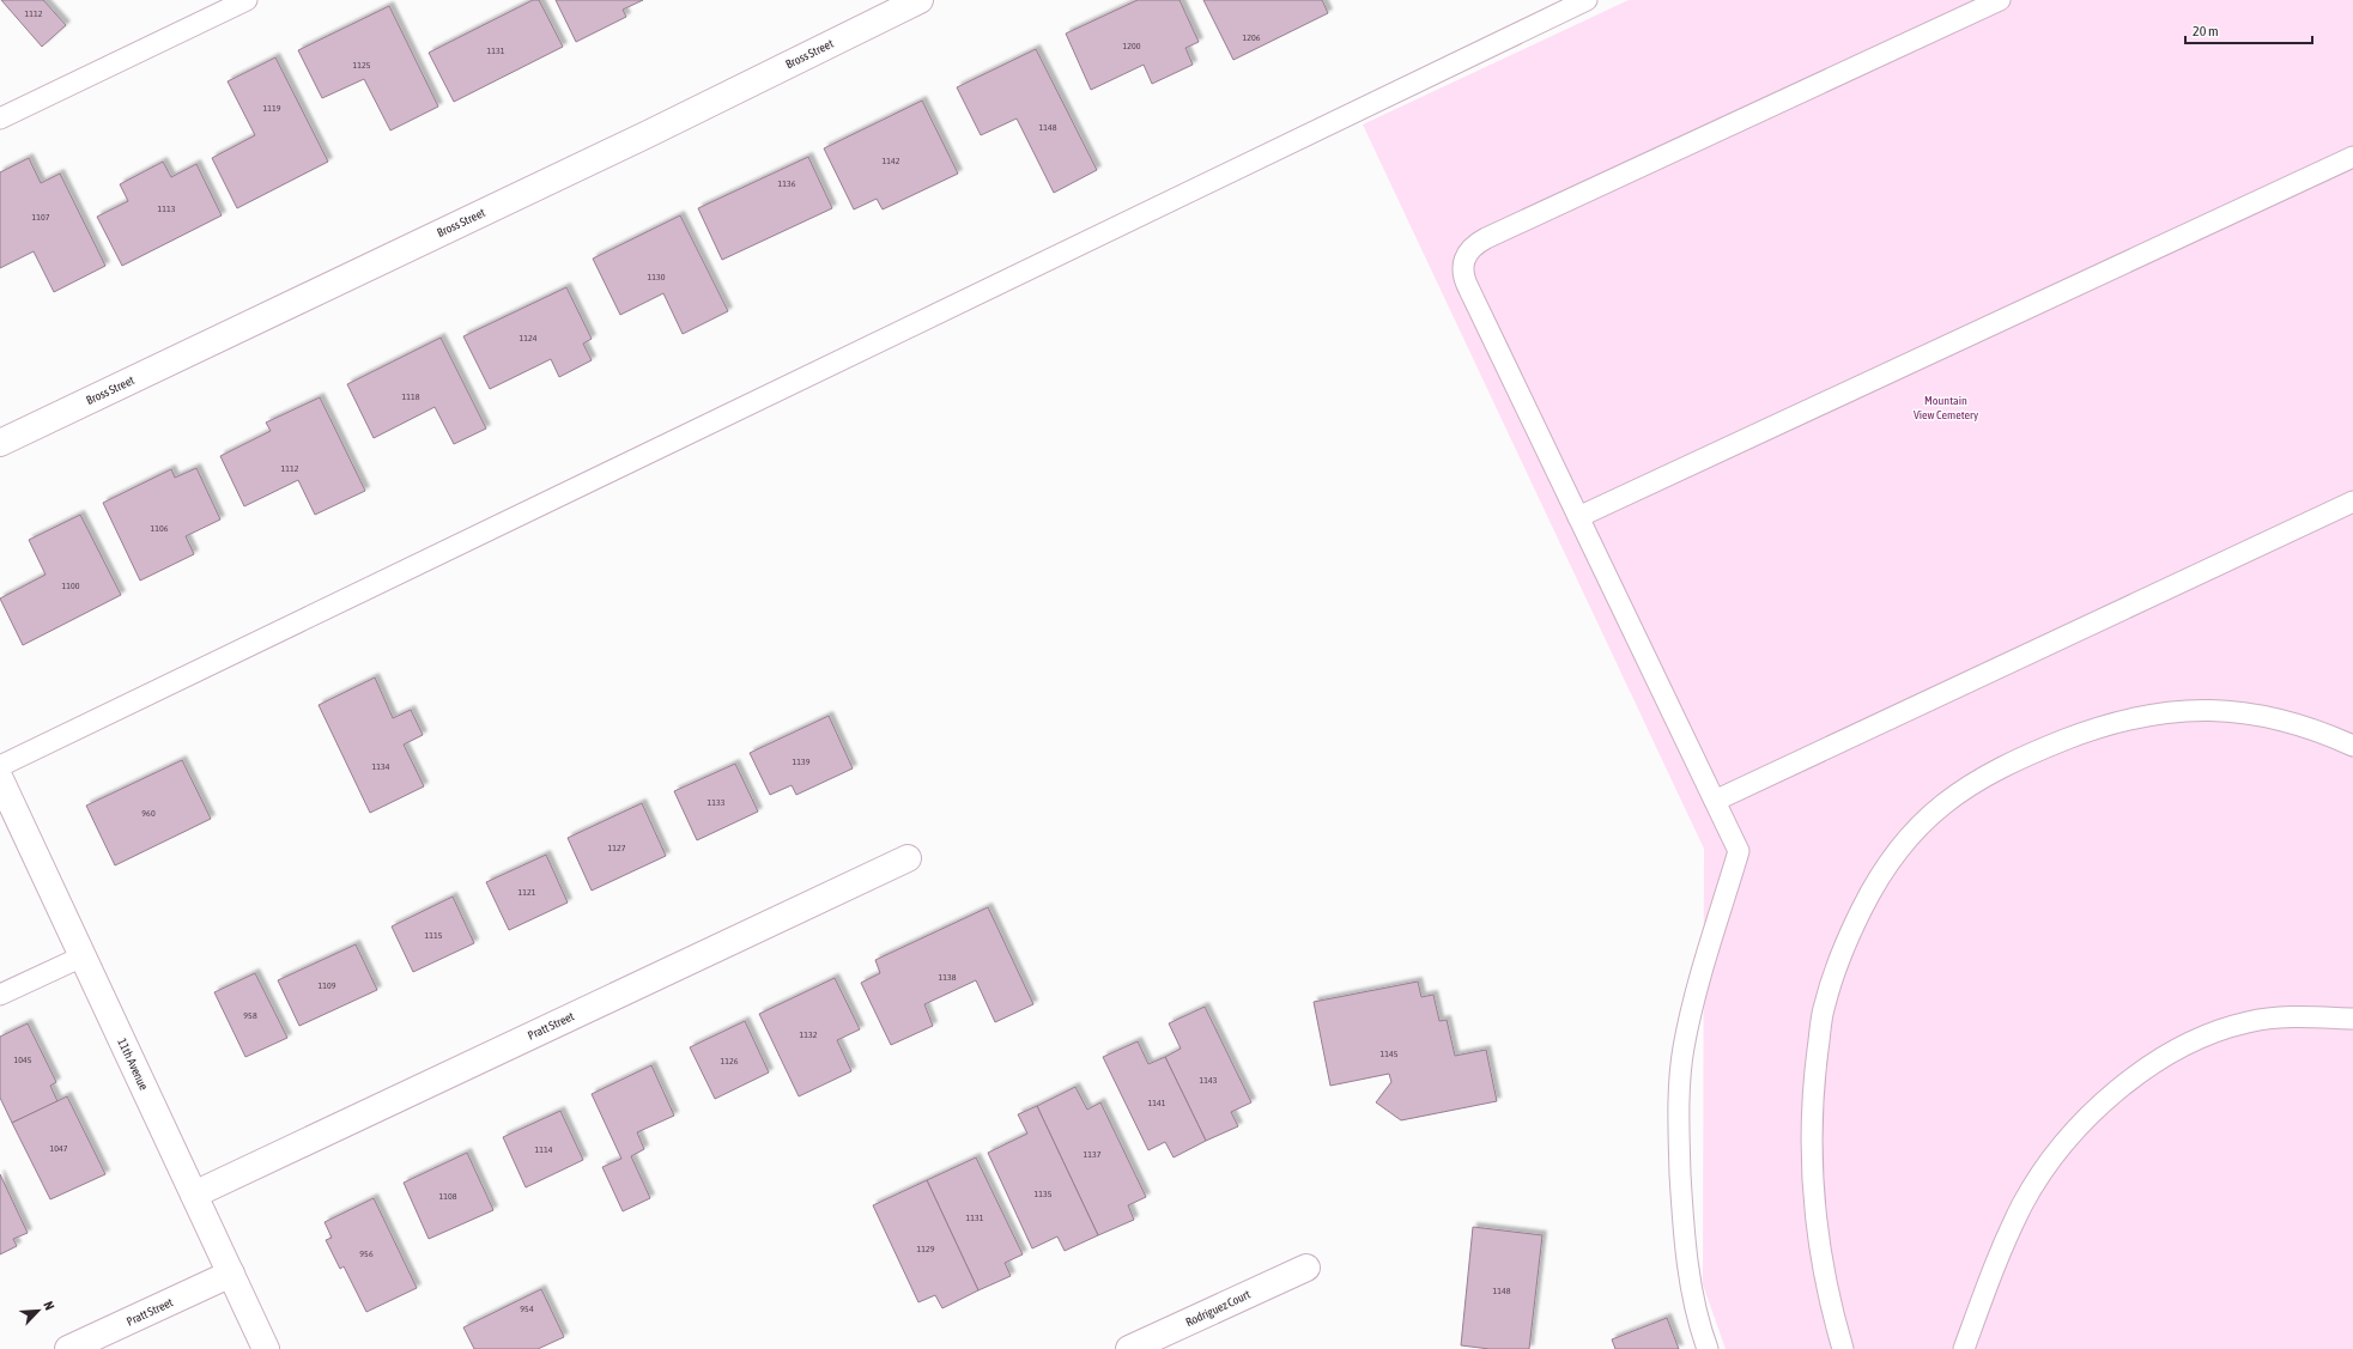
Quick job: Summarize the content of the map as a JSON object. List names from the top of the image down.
{
  "streets": {
    "street": [
      "Bross Street",
      "Pratt Street",
      "11th Avenue",
      "Rodriguez Court"
    ]
  },
  "crossings": [
    ["Pratt Street", "11th Avenue"]
  ],
  "parks": ["Mountain View Cemetery"],
  "house_numbers": [
    "1112",
    "1206",
    "1200",
    "1131",
    "1125",
    "1119",
    "1148",
    "1142",
    "1136",
    "1113",
    "1107",
    "1130",
    "1124",
    "1118",
    "1112",
    "1106",
    "1100",
    "1139",
    "1134",
    "1133",
    "960",
    "1127",
    "1121",
    "1115",
    "1138",
    "1109",
    "958",
    "1132",
    "1145",
    "1045",
    "1126",
    "1143",
    "1141",
    "1047",
    "1114",
    "1137",
    "1135",
    "1108",
    "1131",
    "1129",
    "956",
    "1148",
    "954"
  ],
  "scale_bar": "20 m",
  "north": "top right"
}
